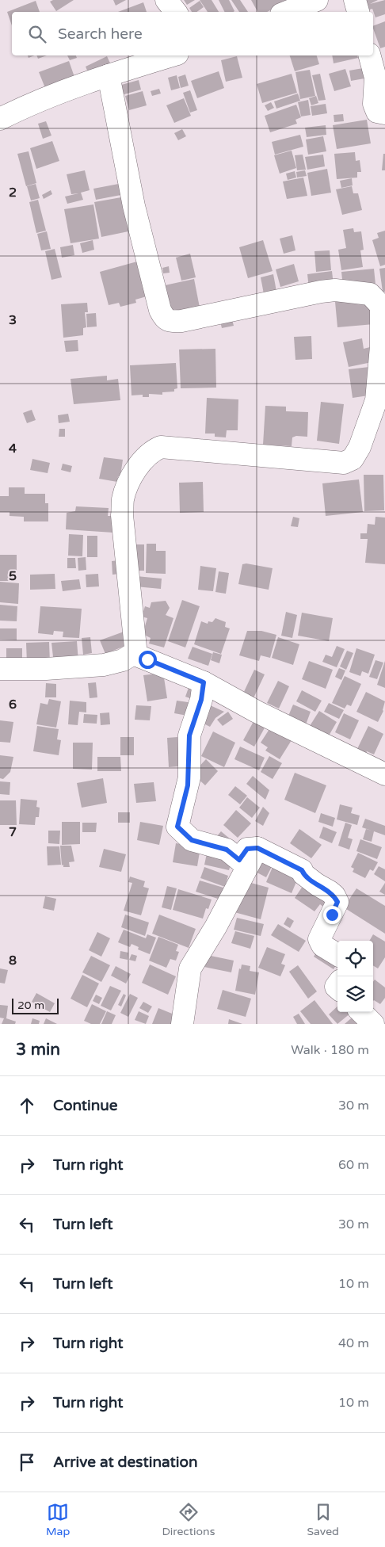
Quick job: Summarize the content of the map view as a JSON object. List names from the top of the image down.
{
  "scale_bar": "20 m",
  "page": {
    "search": "Search here",
    "scale": "20 m",
    "heading": ["3 min", "Walk · 180 m"],
    "list": [
      ["Continue", "30 m"],
      ["Turn right", "60 m"],
      ["Turn left", "30 m"],
      ["Turn left", "10 m"],
      ["Turn right", "40 m"],
      ["Turn right", "10 m"],
      "Arrive at destination"
    ],
    "nav": ["Map", "Directions", "Saved"]
  },
  "grid": {
    "rows": [
      "2",
      "3",
      "4",
      "5",
      "6",
      "7",
      "8"
    ]
  }
}
